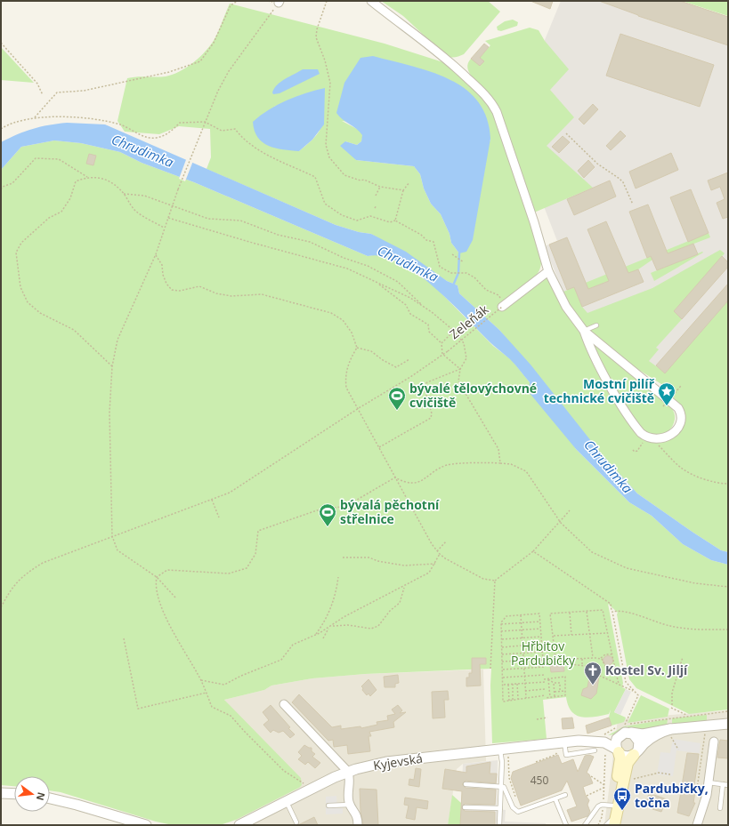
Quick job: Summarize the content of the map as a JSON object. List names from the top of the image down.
{
  "streets": {
    "street": ["Kyjevská"],
    "path": ["Zeleňák"]
  },
  "water": ["Chrudimka"],
  "parks": ["Hřbitov Pardubičky"],
  "places": {
    "place": ["Mostní pilíř technické cvičiště"],
    "sports": ["bývalé tělovýchovné cvičiště", "bývalá pěchotní střelnice"],
    "church": ["Kostel Sv. Jiljí"],
    "bus stop": ["Pardubičky, točna"]
  },
  "house_numbers": ["450"],
  "north": "right"
}
